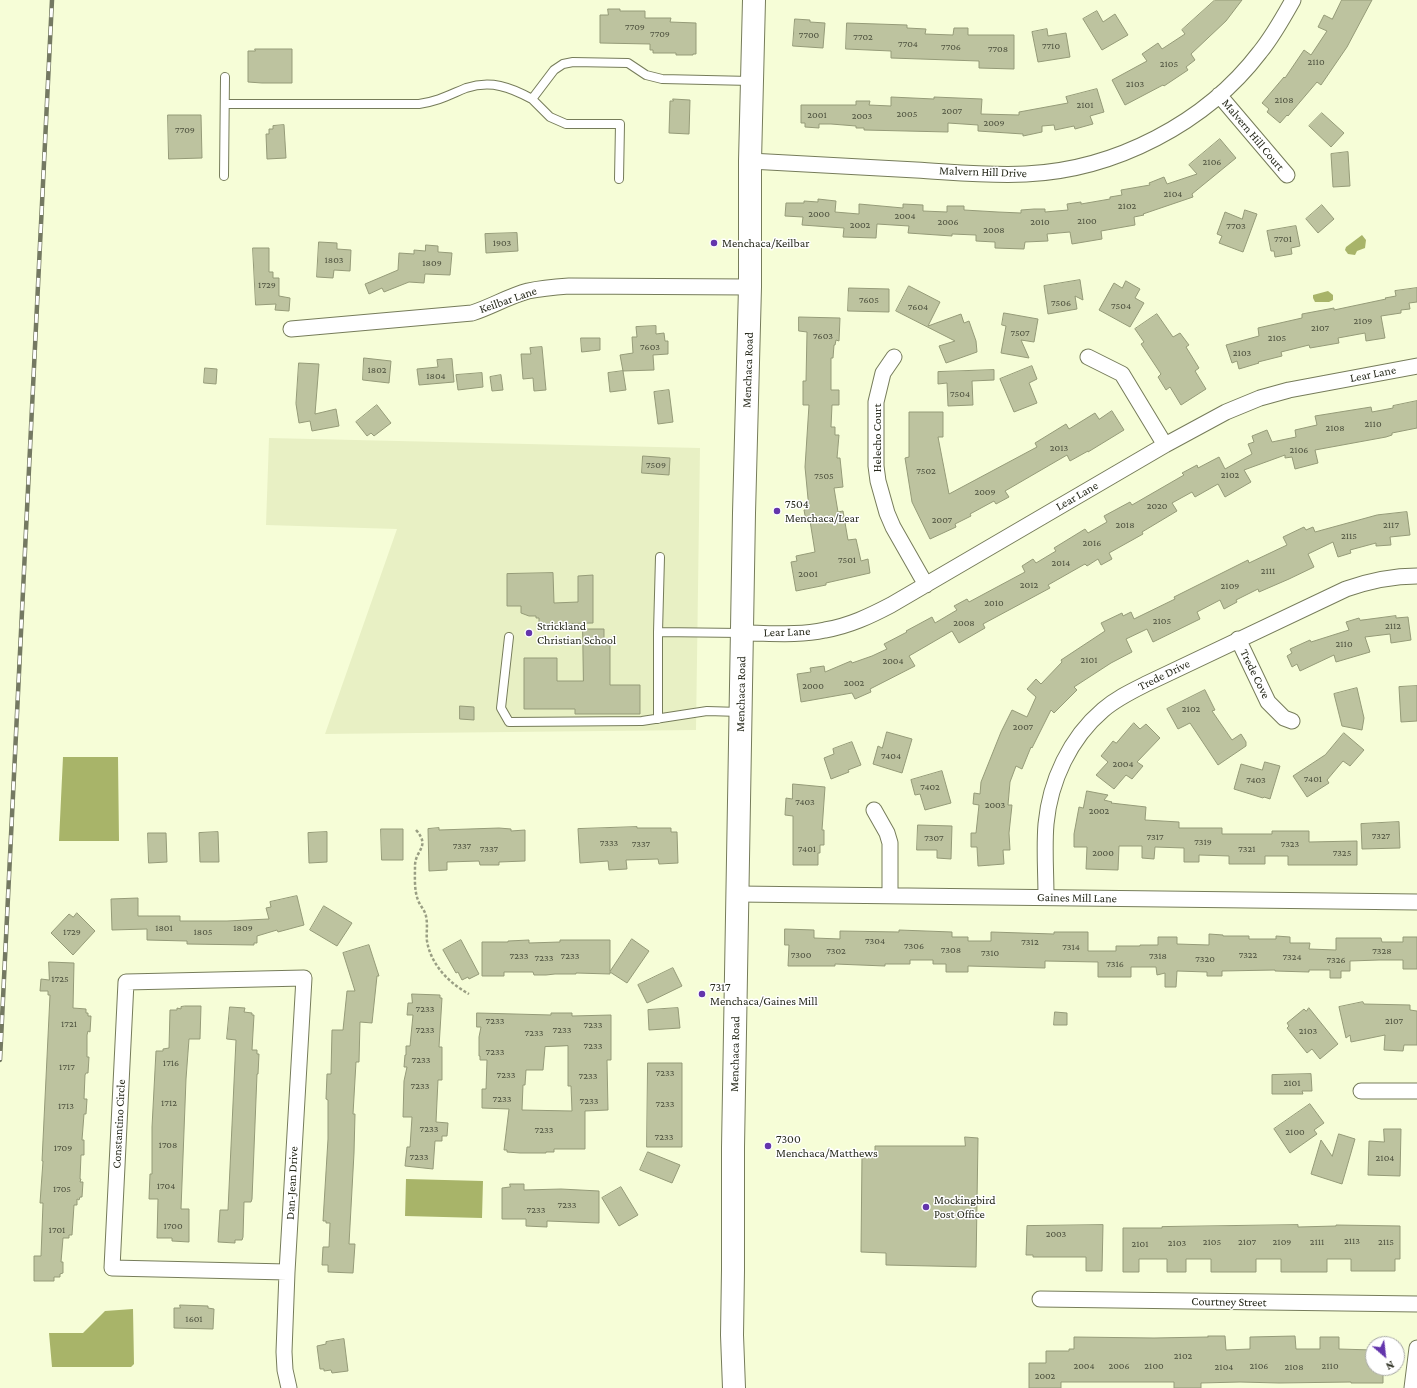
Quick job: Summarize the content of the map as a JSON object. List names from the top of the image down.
{
  "streets": {
    "main road": ["Menchaca Road"],
    "street": [
      "Malvern Hill Court",
      "Malvern Hill Drive",
      "Keilbar Lane",
      "Lear Lane",
      "Helecho Court",
      "Trede Cove",
      "Trede Drive",
      "Gaines Mill Lane",
      "Constantino Circle",
      "Dan-Jean Drive",
      "Courtney Street"
    ]
  },
  "crossings": [
    ["Malvern Hill Court", "Malvern Hill Drive"],
    ["Malvern Hill Drive", "Menchaca Road"],
    ["Keilbar Lane", "Menchaca Road"],
    ["Menchaca Road", "Lear Lane"],
    ["Menchaca Road", "Gaines Mill Lane"],
    ["Lear Lane", "Helecho Court"],
    ["Trede Cove", "Trede Drive"],
    ["Trede Drive", "Gaines Mill Lane"],
    ["Constantino Circle", "Dan-Jean Drive"]
  ],
  "places": [
    "Menchaca/Keilbar",
    "7504 Menchaca/Lear",
    "Strickland Christian School",
    "7317 Menchaca/Gaines Mill",
    "7300 Menchaca/Matthews",
    "Mockingbird Post Office"
  ],
  "house_numbers": [
    "7709",
    "7709",
    "7700",
    "7702",
    "7704",
    "7710",
    "7706",
    "7708",
    "2110",
    "2105",
    "2103",
    "2108",
    "2101",
    "2007",
    "2005",
    "2001",
    "2003",
    "2009",
    "7709",
    "2106",
    "2104",
    "2102",
    "2000",
    "2004",
    "2100",
    "2006",
    "2010",
    "2002",
    "7703",
    "2008",
    "7701",
    "1903",
    "1803",
    "1809",
    "1729",
    "7605",
    "7506",
    "7504",
    "7604",
    "2109",
    "2107",
    "7507",
    "7603",
    "2105",
    "7603",
    "2103",
    "1802",
    "1804",
    "7504",
    "2110",
    "2108",
    "2013",
    "2106",
    "7509",
    "7502",
    "2102",
    "7505",
    "2009",
    "2020",
    "2007",
    "2018",
    "2117",
    "2115",
    "2016",
    "7501",
    "2014",
    "2111",
    "2001",
    "2012",
    "2109",
    "2010",
    "2105",
    "2008",
    "2112",
    "2110",
    "2101",
    "2004",
    "2002",
    "2000",
    "2102",
    "2007",
    "7404",
    "2004",
    "7401",
    "7403",
    "7402",
    "7403",
    "2003",
    "2002",
    "7327",
    "7317",
    "7307",
    "7319",
    "7333",
    "7337",
    "7323",
    "7337",
    "7337",
    "7401",
    "7321",
    "2000",
    "7325",
    "1801",
    "1809",
    "1729",
    "1805",
    "7304",
    "7312",
    "7306",
    "7314",
    "7308",
    "7302",
    "7328",
    "7310",
    "7300",
    "7322",
    "7233",
    "7233",
    "7318",
    "7324",
    "7233",
    "7320",
    "7326",
    "7316",
    "1725",
    "7233",
    "7233",
    "2107",
    "1721",
    "7233",
    "7233",
    "7233",
    "2103",
    "7233",
    "7233",
    "7233",
    "7233",
    "1716",
    "1717",
    "7233",
    "7233",
    "7233",
    "2101",
    "7233",
    "7233",
    "7233",
    "1712",
    "7233",
    "1713",
    "7233",
    "7233",
    "2100",
    "7233",
    "1708",
    "1709",
    "7233",
    "2104",
    "1704",
    "1705",
    "7233",
    "7233",
    "1700",
    "1701",
    "2003",
    "2113",
    "2105",
    "2107",
    "2109",
    "2111",
    "2115",
    "2103",
    "2101",
    "1601",
    "2102",
    "2004",
    "2006",
    "2100",
    "2106",
    "2110",
    "2104",
    "2108",
    "2002"
  ],
  "north": "bottom right"
}
